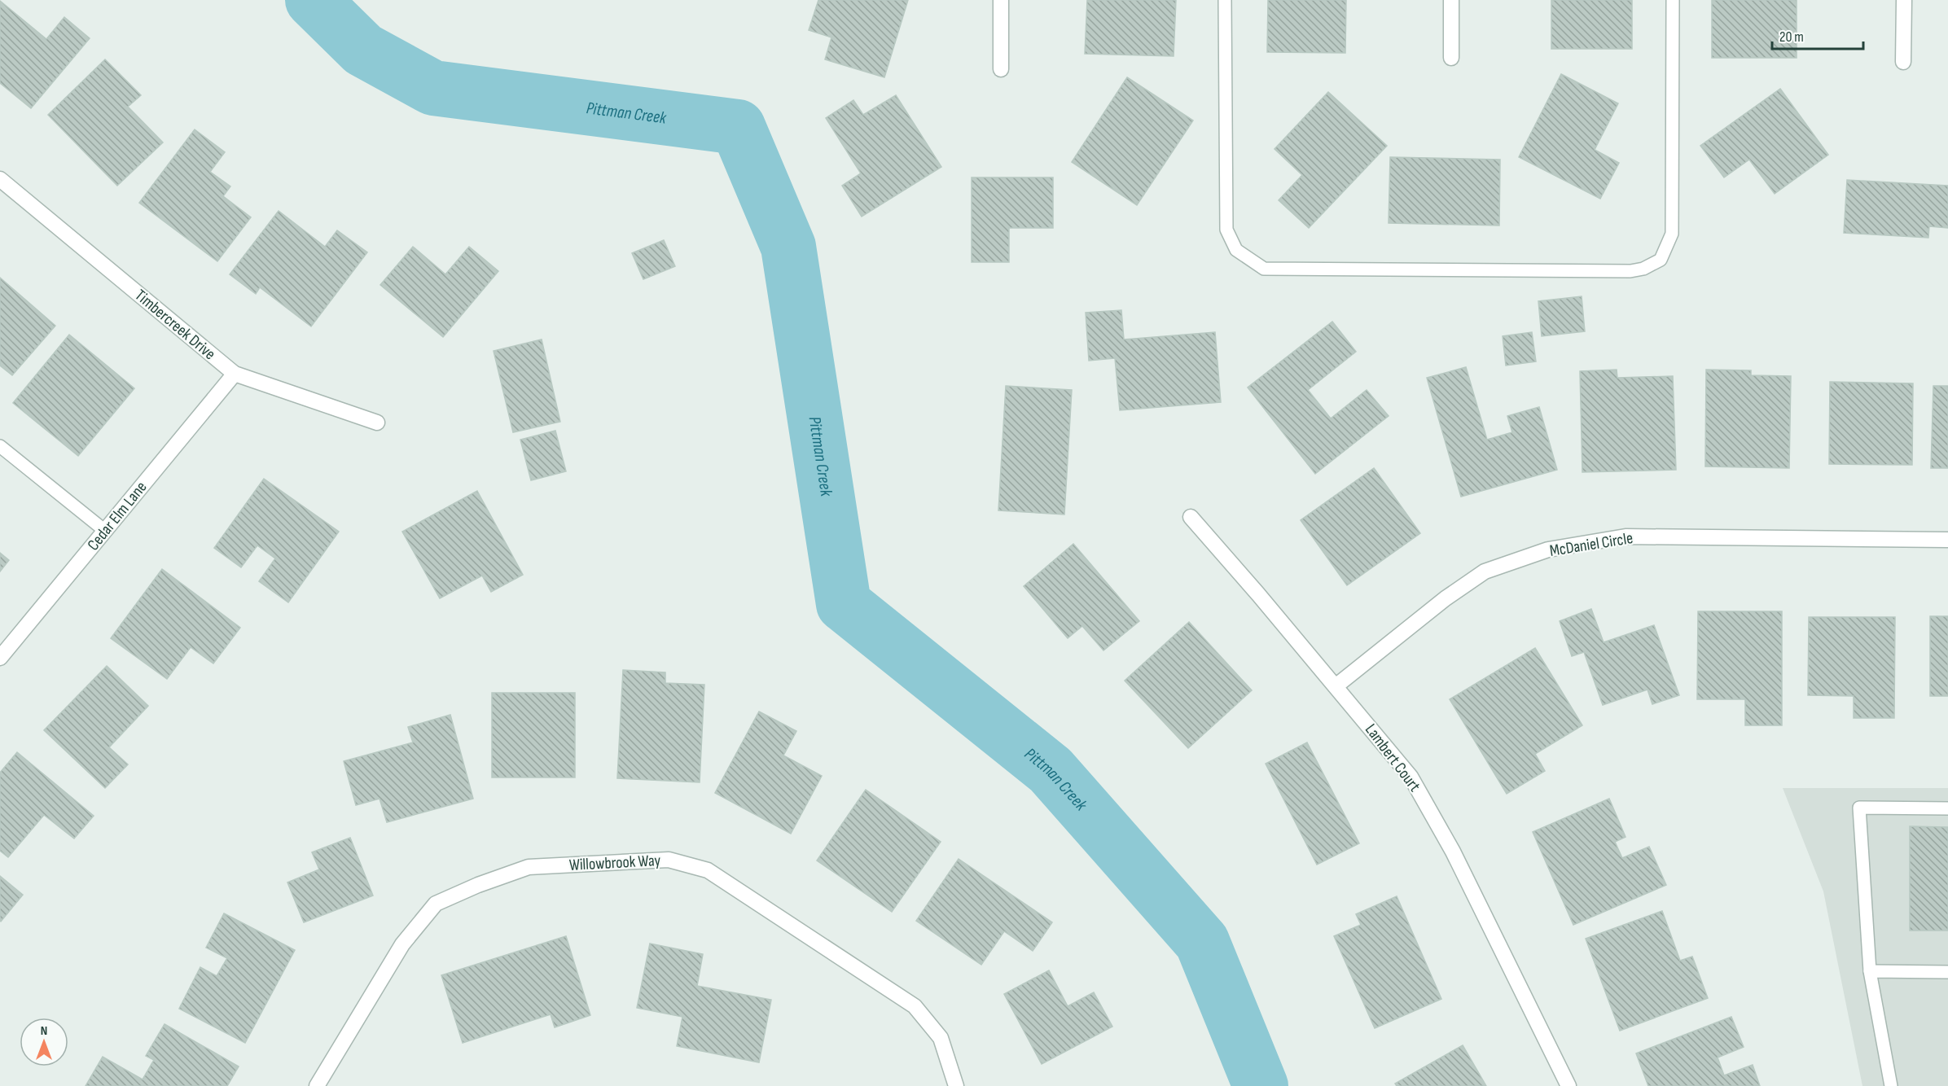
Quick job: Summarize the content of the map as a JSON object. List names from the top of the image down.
{
  "streets": {
    "street": [
      "Timbercreek Drive",
      "Cedar Elm Lane",
      "McDaniel Circle",
      "Lambert Court",
      "Willowbrook Way"
    ]
  },
  "crossings": [
    ["Timbercreek Drive", "Cedar Elm Lane"],
    ["McDaniel Circle", "Lambert Court"]
  ],
  "water": ["Pittman Creek"],
  "scale_bar": "20 m",
  "north": "top"
}
